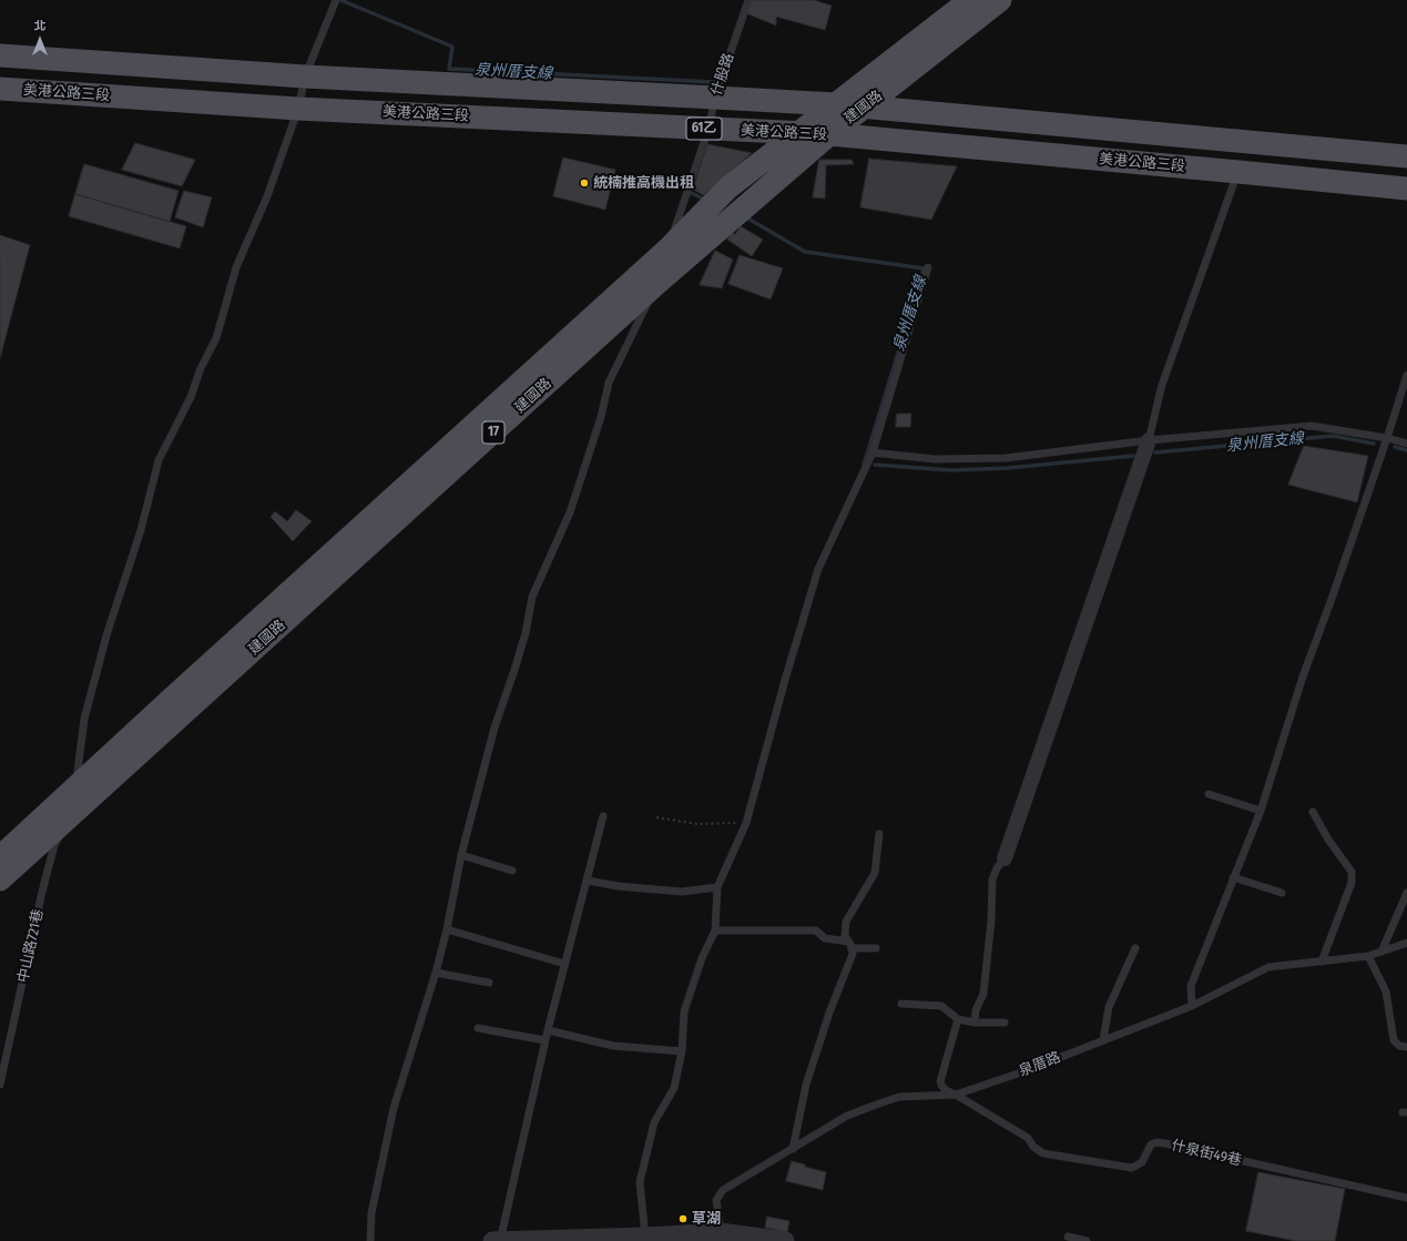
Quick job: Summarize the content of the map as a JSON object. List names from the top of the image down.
{
  "streets": {
    "main road": [
      "美港公路三段",
      "建國路",
      "61乙",
      "17"
    ],
    "lane": [
      "什股路",
      "中山路721巷",
      "泉厝路",
      "什泉街49巷"
    ]
  },
  "crossings": [
    ["什股路", "美港公路三段"],
    ["什股路", "建國路"],
    ["美港公路三段", "建國路"],
    ["建國路", "中山路721巷"],
    ["泉厝路", "什泉街49巷"]
  ],
  "water": ["泉州厝支線"],
  "places": ["統楠推高機出租", "草湖"],
  "north": "top"
}
